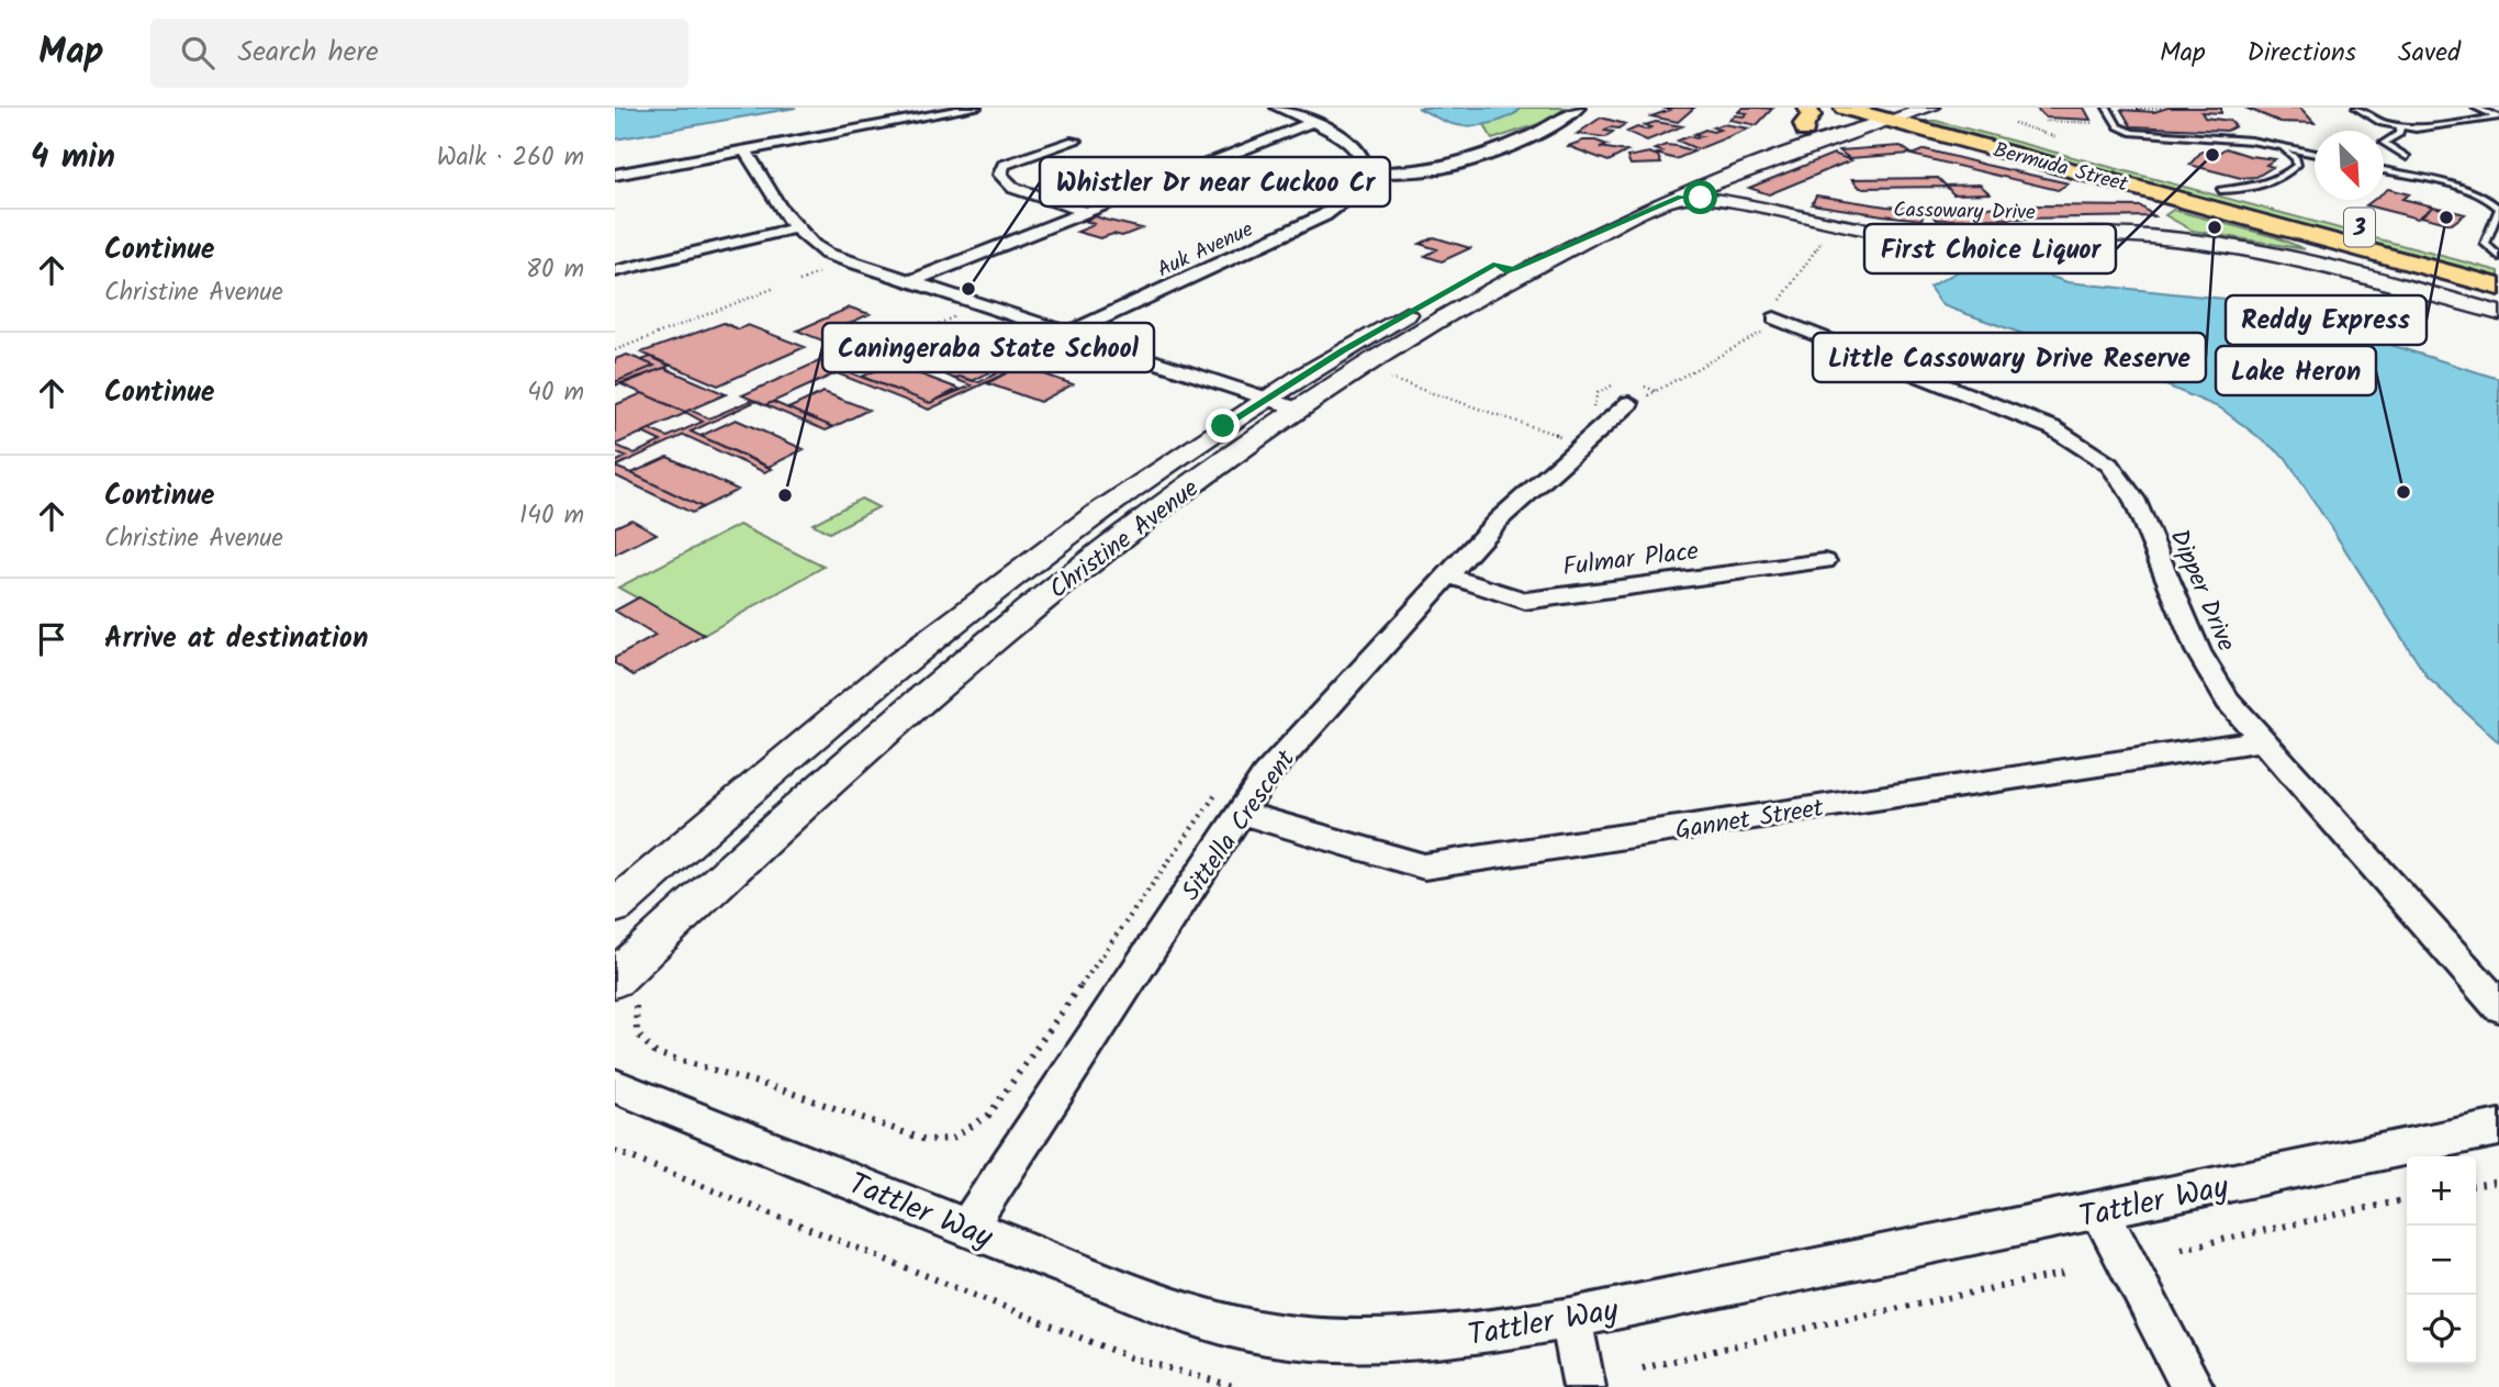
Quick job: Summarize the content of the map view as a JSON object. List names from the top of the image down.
{
  "streets": {
    "main road": ["Bermuda Street", "3"],
    "street": [
      "Cassowary Drive",
      "Auk Avenue",
      "Christine Avenue",
      "Fulmar Place",
      "Dipper Drive",
      "Gannet Street",
      "Sittella Crescent",
      "Tattler Way"
    ]
  },
  "crossings": [
    ["Bermuda Street", "Christine Avenue"],
    ["Cassowary Drive", "Christine Avenue"],
    ["Fulmar Place", "Sittella Crescent"],
    ["Dipper Drive", "Gannet Street"],
    ["Gannet Street", "Sittella Crescent"],
    ["Sittella Crescent", "Tattler Way"]
  ],
  "places": [
    "First Choice Liquor",
    "Reddy Express",
    "Little Cassowary Drive Reserve",
    "Whistler Dr near Cuckoo Cr",
    "Lake Heron",
    "Caningeraba State School"
  ],
  "north": "bottom right",
  "page": {
    "header": "Map",
    "search": "Search here",
    "nav": ["Map", "Directions", "Saved"],
    "heading": ["4 min", "Walk · 260 m"],
    "list": [
      ["Continue", "Christine Avenue", "80 m"],
      ["Continue", "40 m"],
      ["Continue", "Christine Avenue", "140 m"],
      "Arrive at destination"
    ],
    "map_buttons": ["+", "−"]
  }
}
